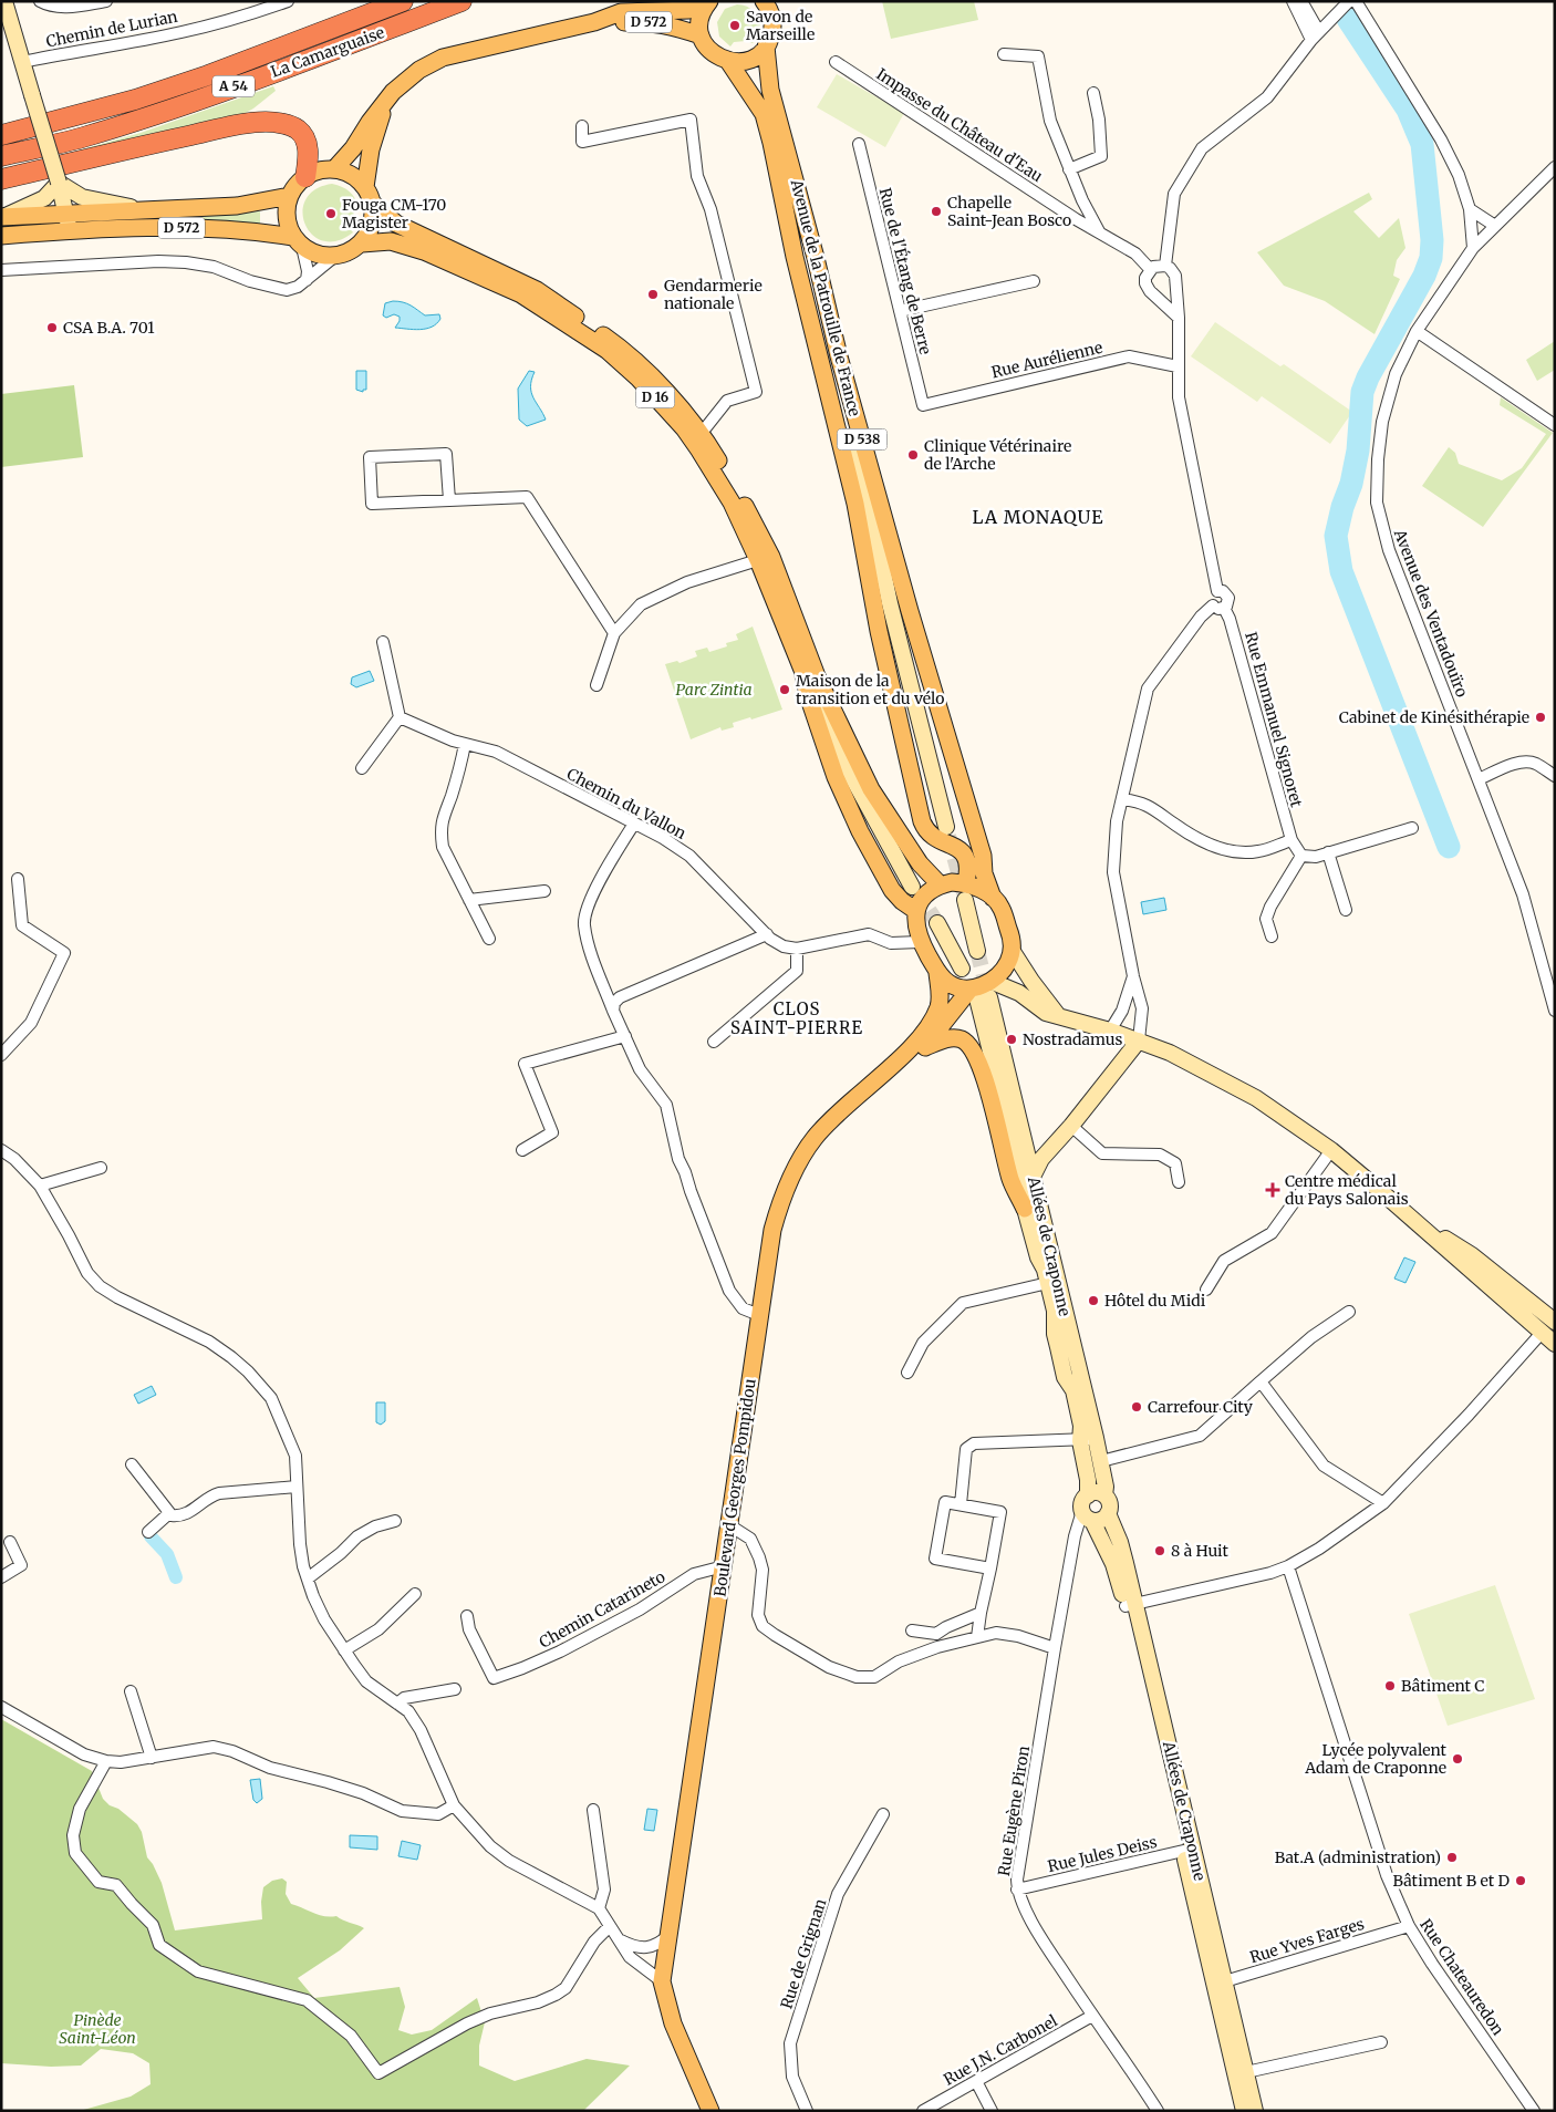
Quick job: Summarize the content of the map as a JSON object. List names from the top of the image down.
{
  "streets": {
    "highway": ["La Camarguaise", "A 54"],
    "main road": [
      "D 572",
      "Avenue de la Patrouille de France",
      "D 16",
      "D 538",
      "Allées de Craponne",
      "Boulevard Georges Pompidou"
    ],
    "street": [
      "Chemin de Lurian",
      "Impasse du Château d'Eau",
      "Rue de l'Étang de Berre",
      "Rue Aurélienne",
      "Avenue des Ventadouïro",
      "Rue Emmanuel Signoret",
      "Chemin du Vallon",
      "Chemin Catarineto",
      "Rue Eugène Piron",
      "Rue Jules Deiss",
      "Rue Yves Farges",
      "Rue de Grignan",
      "Rue Chateauredon",
      "Rue J.N. Carbonel"
    ]
  },
  "crossings": [
    ["D 572", "D 16"],
    ["Rue de l'Étang de Berre", "Rue Aurélienne"],
    ["Avenue de la Patrouille de France", "D 538"],
    ["Avenue de la Patrouille de France", "Allées de Craponne"],
    ["Avenue de la Patrouille de France", "Boulevard Georges Pompidou"],
    ["D 538", "Allées de Craponne"],
    ["D 538", "Boulevard Georges Pompidou"],
    ["Allées de Craponne", "Boulevard Georges Pompidou"],
    ["Allées de Craponne", "Rue Eugène Piron"],
    ["Allées de Craponne", "Rue Jules Deiss"],
    ["Allées de Craponne", "Rue Yves Farges"],
    ["Boulevard Georges Pompidou", "Chemin Catarineto"],
    ["Rue Eugène Piron", "Rue Jules Deiss"],
    ["Rue Eugène Piron", "Rue J.N. Carbonel"],
    ["Rue Yves Farges", "Rue Chateauredon"]
  ],
  "districts": ["LA MONAQUE", "CLOS SAINT-PIERRE"],
  "parks": ["Parc Zintia", "Pinède Saint-Léon"],
  "places": {
    "other": [
      "Savon de Marseille",
      "Chapelle Saint-Jean Bosco",
      "Fouga CM-170 Magister",
      "Gendarmerie nationale",
      "CSA B.A. 701",
      "Clinique Vétérinaire de l'Arche",
      "Maison de la transition et du vélo",
      "Cabinet de Kinésithérapie",
      "Nostradamus",
      "Hôtel du Midi",
      "Carrefour City",
      "8 à Huit",
      "Bâtiment C",
      "Lycée polyvalent Adam de Craponne",
      "Bat.A (administration)",
      "Bâtiment B et D"
    ],
    "health": ["Centre médical du Pays Salonais"]
  }
}
